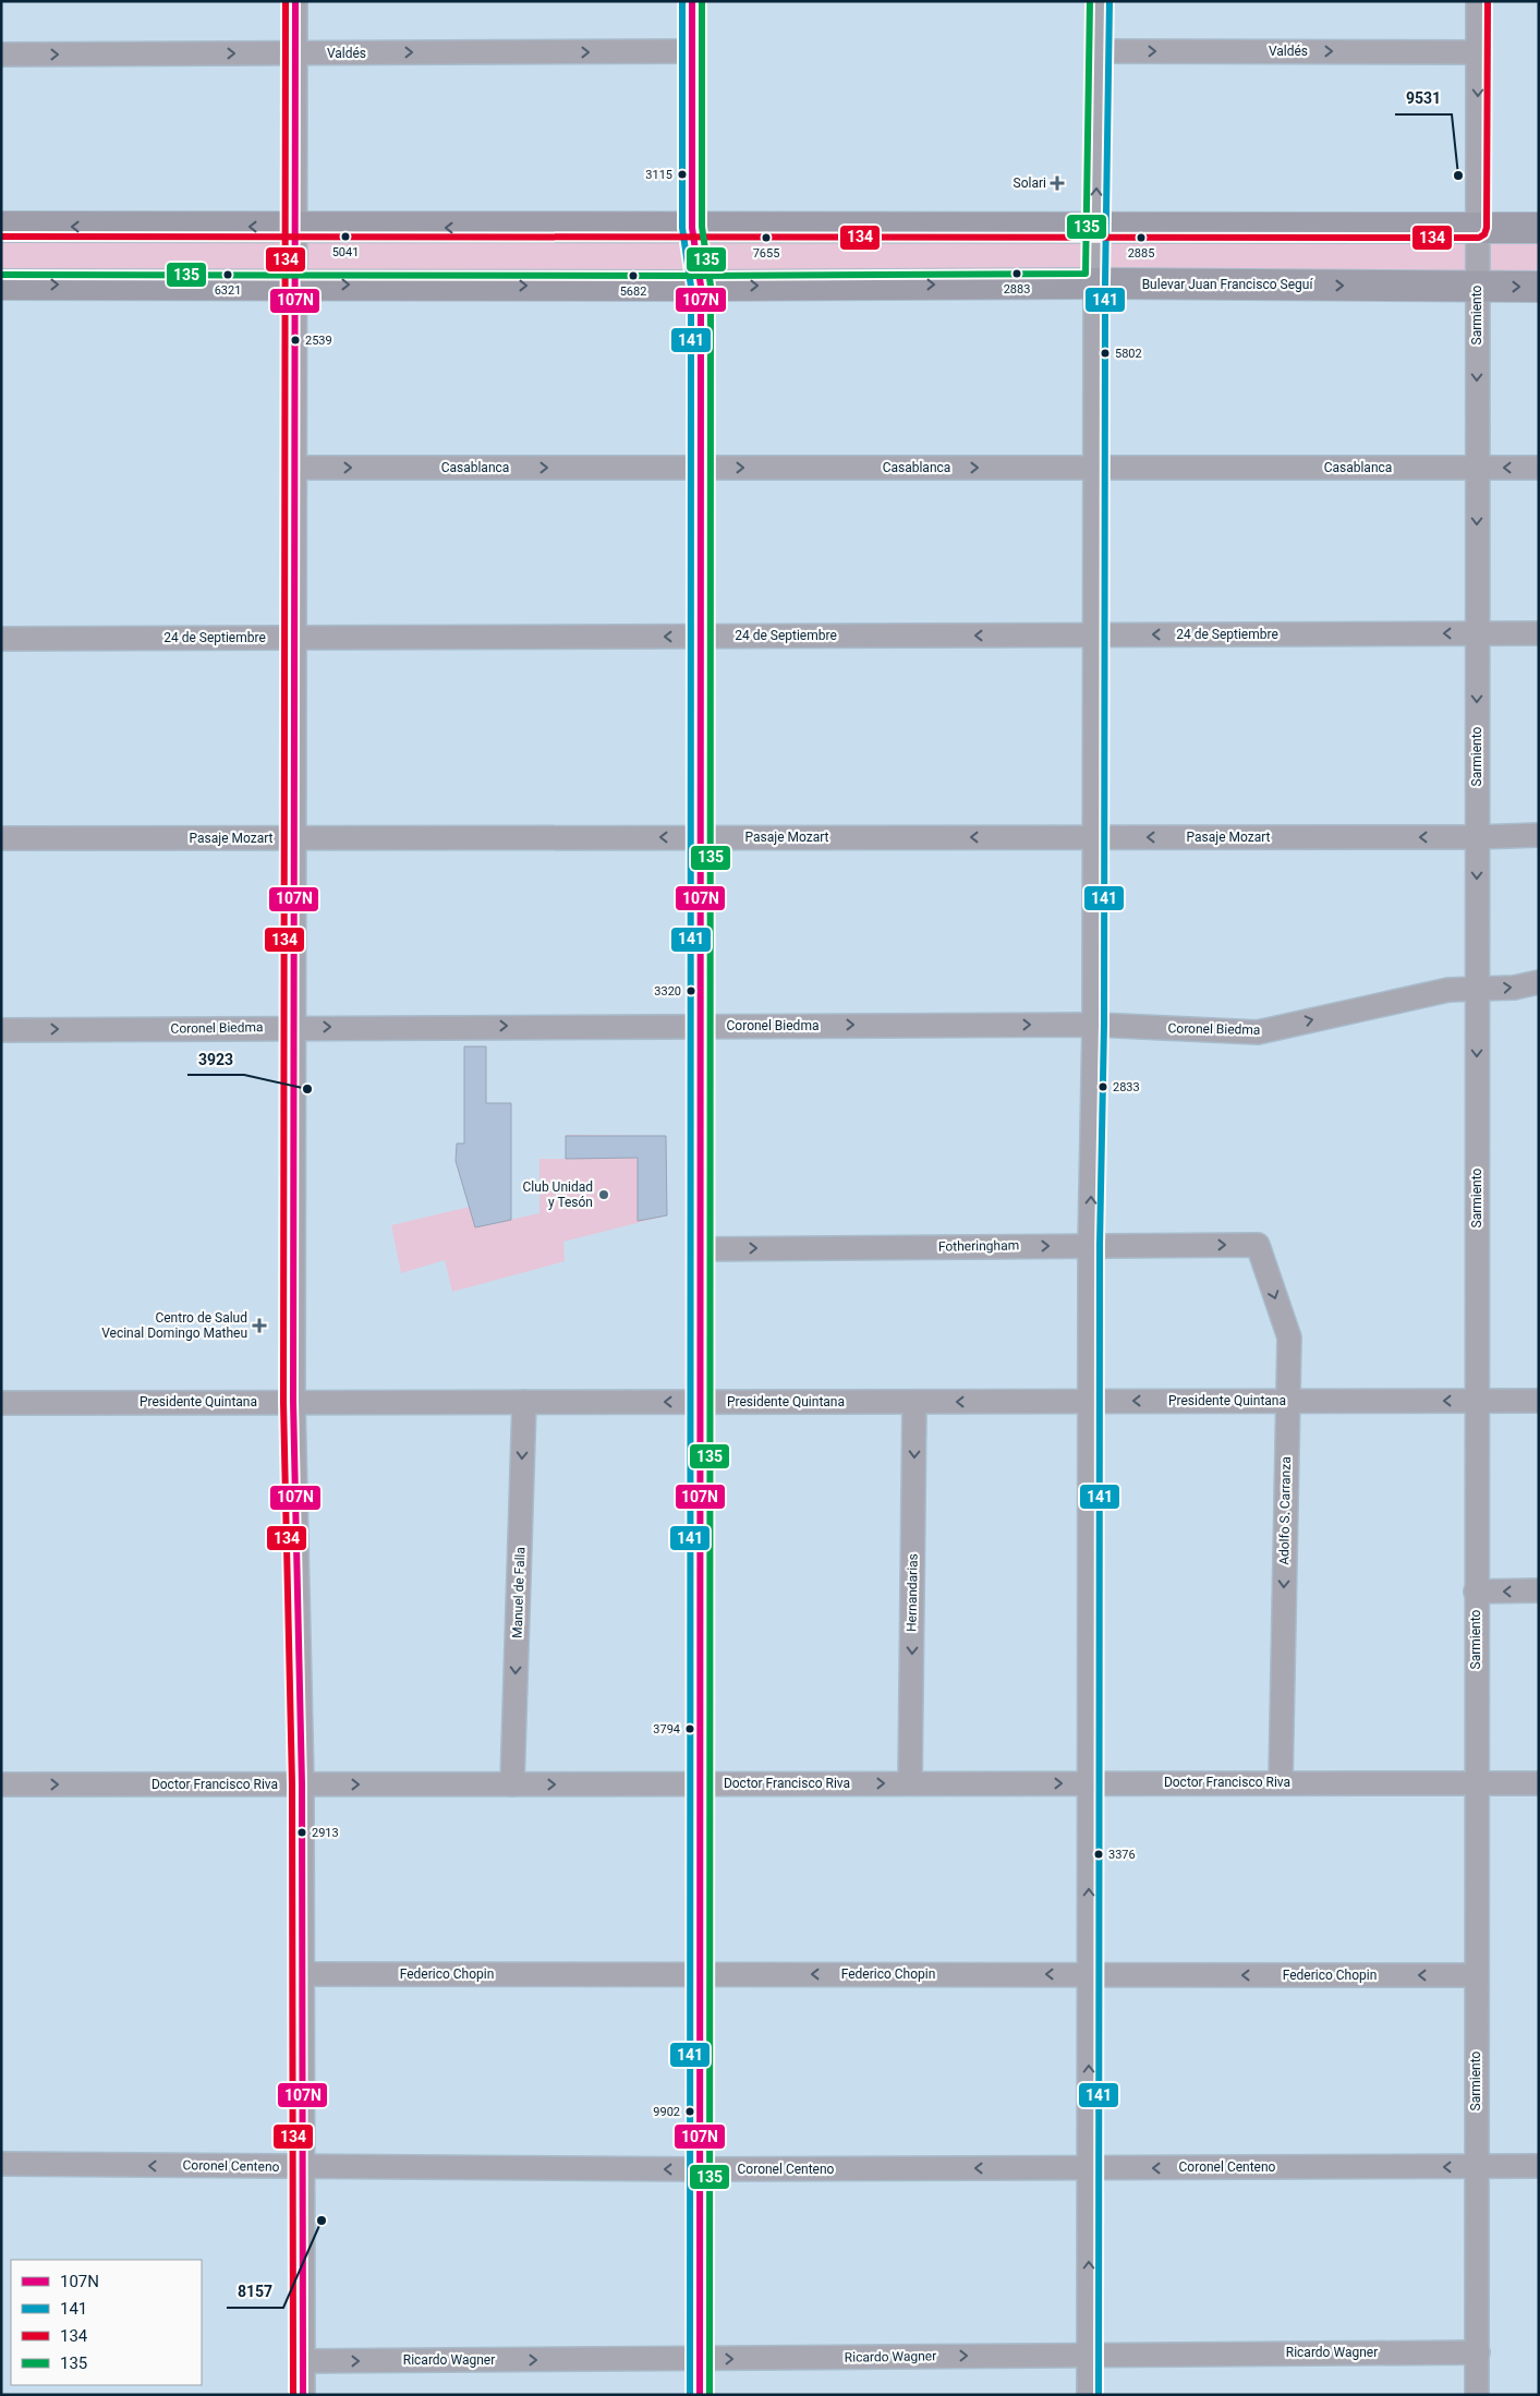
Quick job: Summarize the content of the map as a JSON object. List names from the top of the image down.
{
  "streets": {
    "main road": ["Bulevar Juan Francisco Seguí"],
    "street": [
      "Valdés",
      "Sarmiento",
      "Casablanca",
      "24 de Septiembre",
      "Pasaje Mozart",
      "Coronel Biedma",
      "Fotheringham",
      "Presidente Quintana",
      "Adolfo S. Carranza",
      "Manuel de Falla",
      "Hernandarias",
      "Doctor Francisco Riva",
      "Federico Chopin",
      "Coronel Centeno",
      "Ricardo Wagner"
    ]
  },
  "crossings": [
    ["Valdés", "Sarmiento"],
    ["Bulevar Juan Francisco Seguí", "Sarmiento"],
    ["Sarmiento", "Casablanca"],
    ["Sarmiento", "24 de Septiembre"],
    ["Sarmiento", "Pasaje Mozart"],
    ["Sarmiento", "Coronel Biedma"],
    ["Sarmiento", "Presidente Quintana"],
    ["Sarmiento", "Doctor Francisco Riva"],
    ["Sarmiento", "Federico Chopin"],
    ["Sarmiento", "Coronel Centeno"],
    ["Sarmiento", "Ricardo Wagner"],
    ["Fotheringham", "Adolfo S. Carranza"],
    ["Presidente Quintana", "Adolfo S. Carranza"],
    ["Presidente Quintana", "Manuel de Falla"],
    ["Presidente Quintana", "Hernandarias"],
    ["Adolfo S. Carranza", "Doctor Francisco Riva"],
    ["Manuel de Falla", "Doctor Francisco Riva"],
    ["Hernandarias", "Doctor Francisco Riva"]
  ],
  "one_way": [
    "Valdés",
    "Sarmiento",
    "Casablanca",
    "24 de Septiembre",
    "Pasaje Mozart",
    "Coronel Biedma",
    "Fotheringham",
    "Presidente Quintana",
    "Doctor Francisco Riva",
    "Federico Chopin",
    "Coronel Centeno",
    "Ricardo Wagner"
  ],
  "places": {
    "other": [
      "3115",
      "9531",
      "5041",
      "7655",
      "2885",
      "2883",
      "6321",
      "5682",
      "2539",
      "5802",
      "3320",
      "2833",
      "3923",
      "Club Unidad y Tesón",
      "3794",
      "2913",
      "3376",
      "9902",
      "8157"
    ],
    "health": ["Solari", "Centro de Salud Vecinal Domingo Matheu"]
  },
  "lines": [
    "transit line 107N",
    "transit line 141",
    "transit line 134",
    "transit line 135"
  ],
  "legend": [
    "107N",
    "141",
    "134",
    "135"
  ]
}
